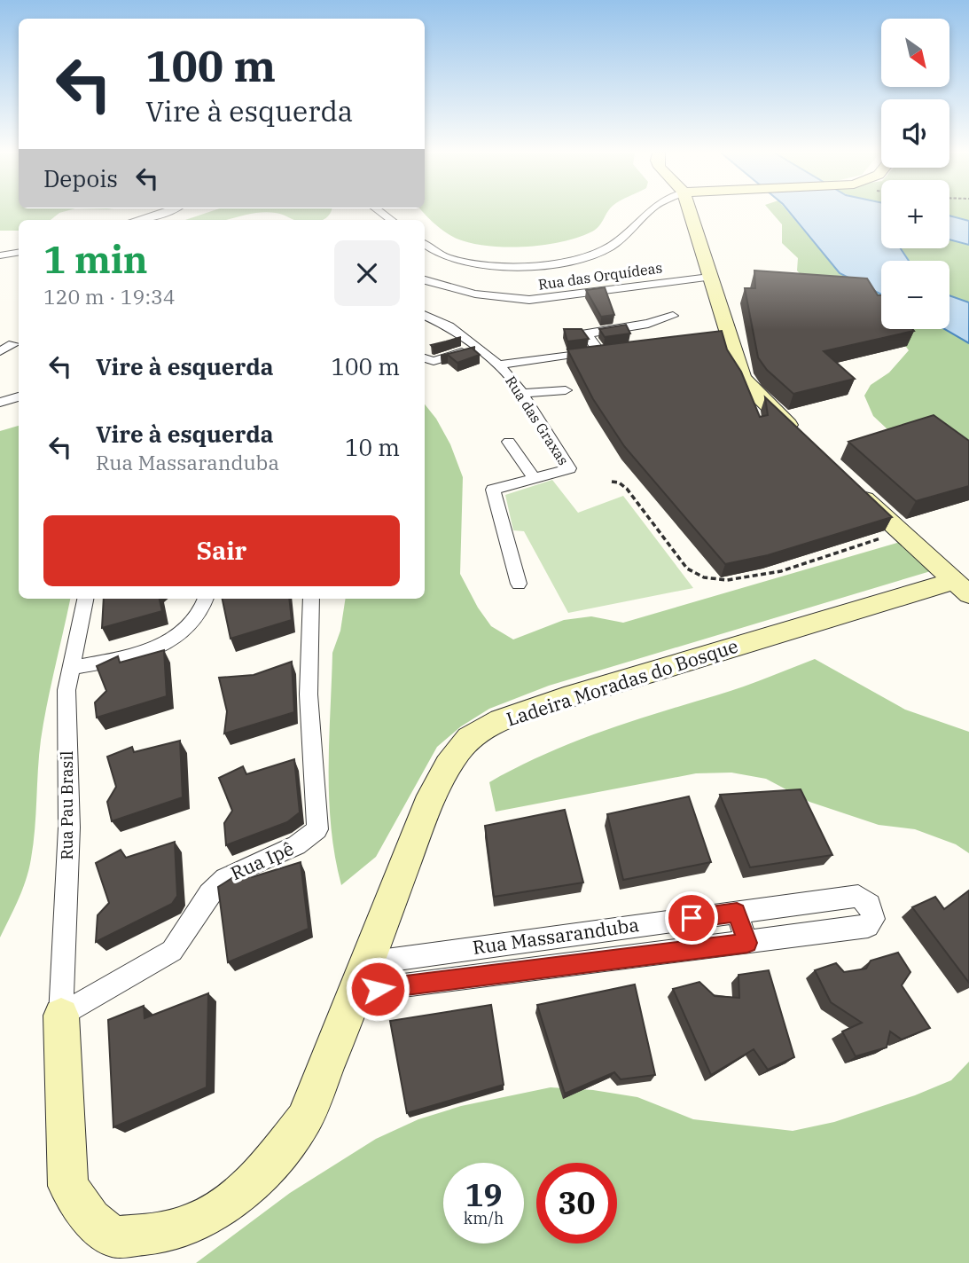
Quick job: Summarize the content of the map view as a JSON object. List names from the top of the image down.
{
  "streets": {
    "main road": ["Ladeira Moradas do Bosque"],
    "street": [
      "Rua das Orquídeas",
      "Rua das Graxas",
      "Rua Pau Brasil",
      "Rua Ipê",
      "Rua Massaranduba"
    ]
  },
  "crossings": [
    ["Ladeira Moradas do Bosque", "Rua Pau Brasil"],
    ["Ladeira Moradas do Bosque", "Rua Ipê"],
    ["Ladeira Moradas do Bosque", "Rua Massaranduba"],
    ["Rua Pau Brasil", "Rua Ipê"]
  ],
  "north": "bottom right",
  "page": {
    "map_buttons": ["+", "−"],
    "turn": ["100 m", "Vire à esquerda"],
    "then": "Depois",
    "heading": ["1 min", "120 m · 19:34"],
    "list": [
      {
        "name": "Vire à esquerda",
        "value": "100 m"
      },
      {
        "name": "Vire à esquerda",
        "note": "Rua Massaranduba",
        "value": "10 m"
      }
    ],
    "buttons": "Sair",
    "speed": "19 km/h",
    "limit": "30"
  }
}
